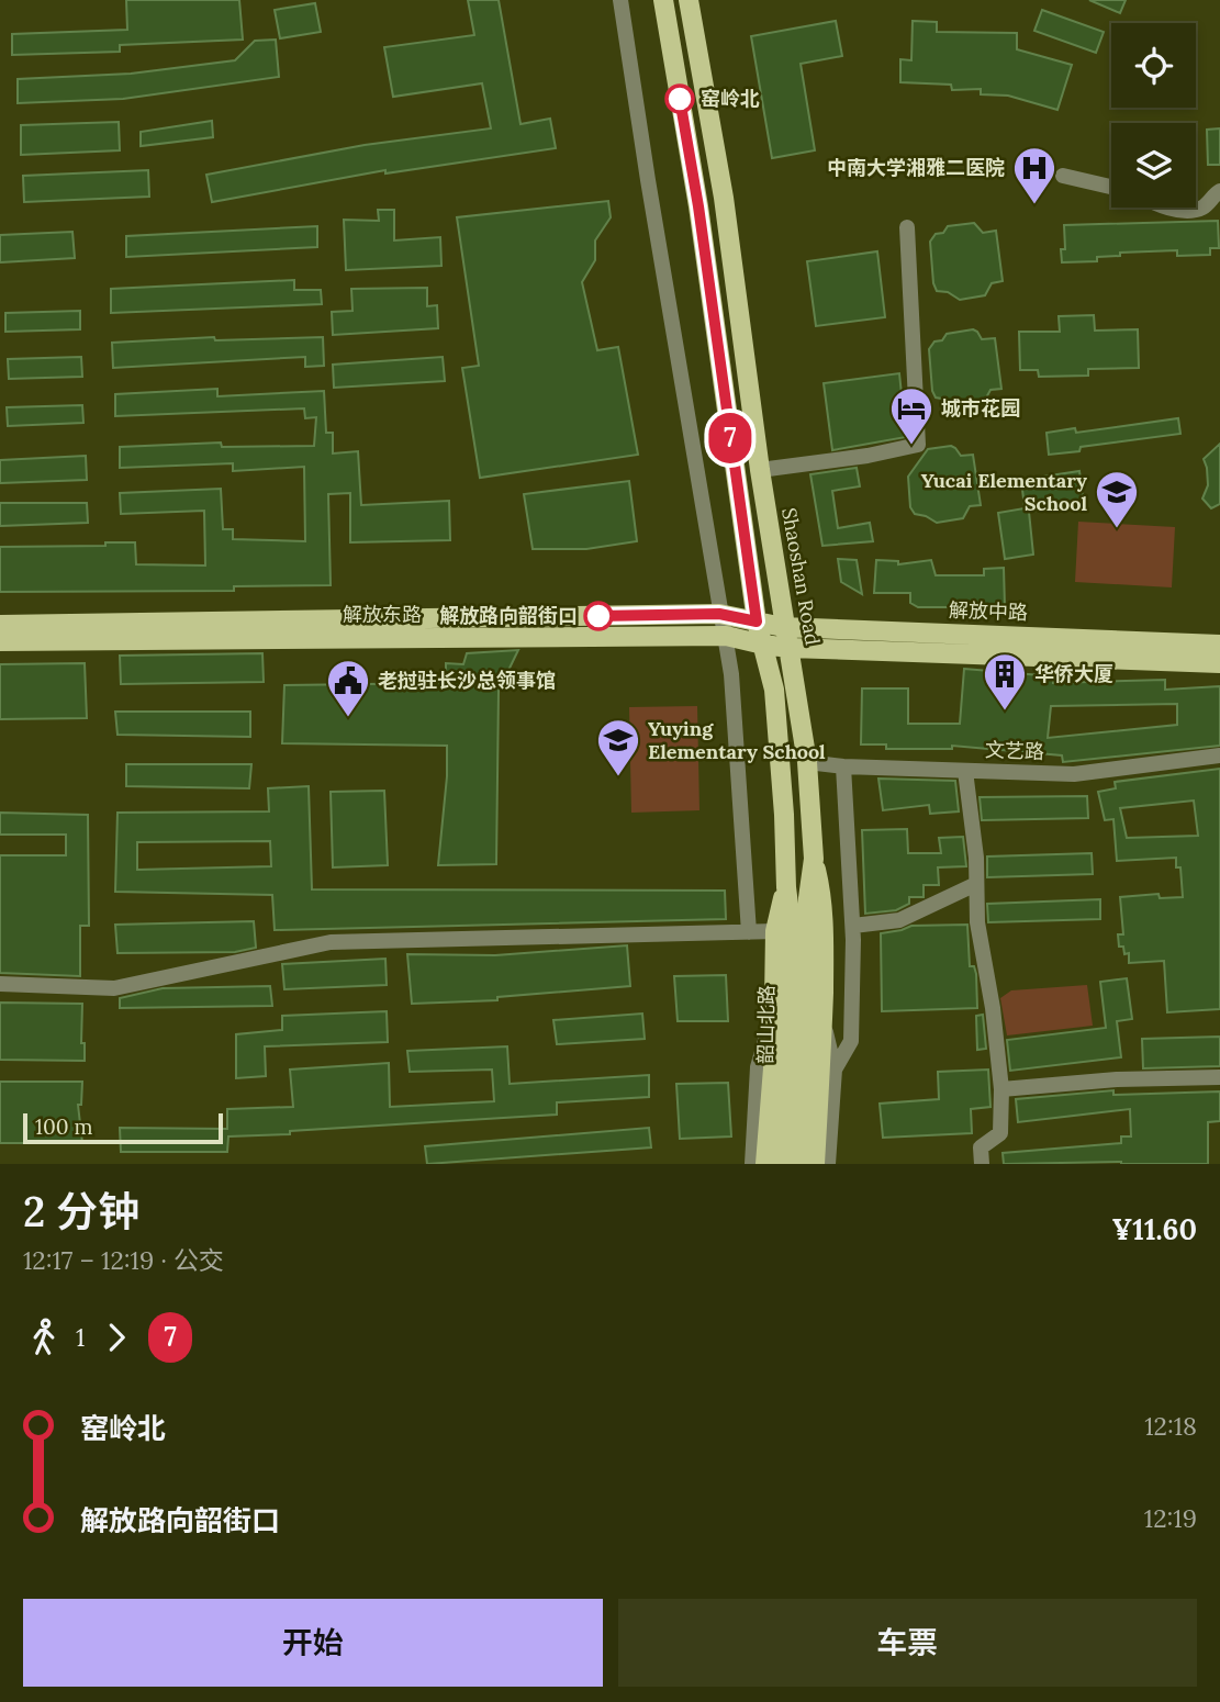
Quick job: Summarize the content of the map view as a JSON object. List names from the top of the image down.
{
  "streets": {
    "main road": [
      "Shaoshan Road",
      "解放中路",
      "解放东路",
      "韶山北路"
    ],
    "street": ["文艺路"]
  },
  "crossings": [
    ["Shaoshan Road", "解放中路"],
    ["Shaoshan Road", "文艺路"],
    ["解放中路", "解放东路"]
  ],
  "places": {
    "other": ["窑岭北", "解放路向韶街口"],
    "hospital": ["中南大学湘雅二医院"],
    "hotel": ["城市花园"],
    "school or university": ["Yucai Elementary School", "Yuying Elementary School"],
    "building": ["华侨大厦"],
    "public building": ["老挝驻长沙总领事馆"]
  },
  "lines": ["bus line 7"],
  "scale_bar": "100 m",
  "page": {
    "on_map": "7",
    "scale": "100 m",
    "heading": ["2 分钟", "12:17 – 12:19 · 公交", "¥11.60"],
    "legs": ["1", "7"],
    "list": [
      {
        "name": "窑岭北",
        "value": "12:18"
      },
      {
        "name": "解放路向韶街口",
        "value": "12:19"
      }
    ],
    "buttons": ["开始", "车票"]
  }
}
